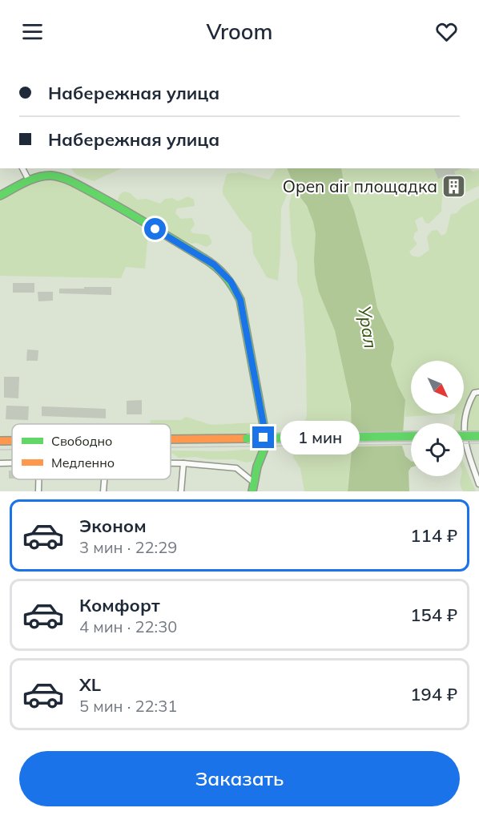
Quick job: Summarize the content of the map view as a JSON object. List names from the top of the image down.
{
  "water": ["Урал"],
  "places": {
    "building": ["Open air площадка"]
  },
  "legend": ["Свободно", "Медленно"],
  "north": "bottom right",
  "page": {
    "header": "Vroom",
    "banner": ["Набережная улица", "Набережная улица"],
    "bubble": "1 мин",
    "list": [
      {
        "name": "Эконом",
        "note": "3 мин · 22:29",
        "value": "114 ₽"
      },
      {
        "name": "Комфорт",
        "note": "4 мин · 22:30",
        "value": "154 ₽"
      },
      {
        "name": "XL",
        "note": "5 мин · 22:31",
        "value": "194 ₽"
      }
    ],
    "buttons": "Заказать"
  }
}
